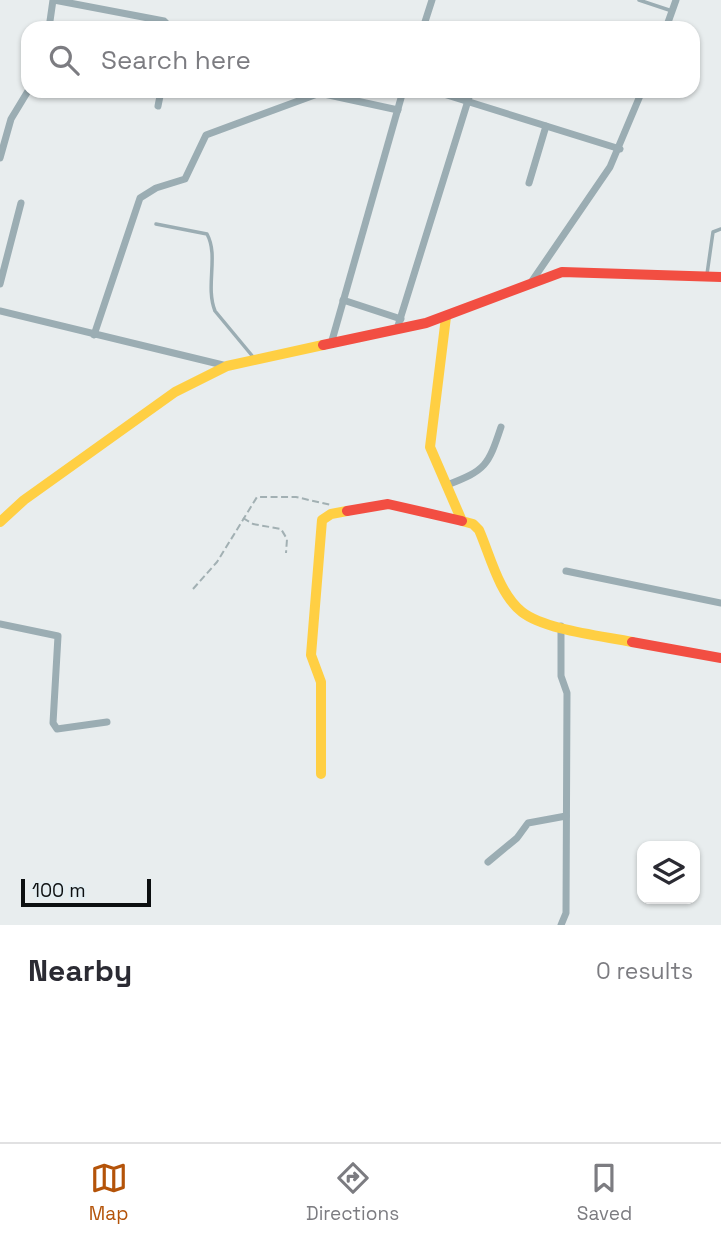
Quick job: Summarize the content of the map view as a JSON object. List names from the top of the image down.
{
  "scale_bar": "100 m",
  "page": {
    "search": "Search here",
    "scale": "100 m",
    "heading": ["Nearby", "0 results"],
    "nav": ["Map", "Directions", "Saved"]
  }
}
